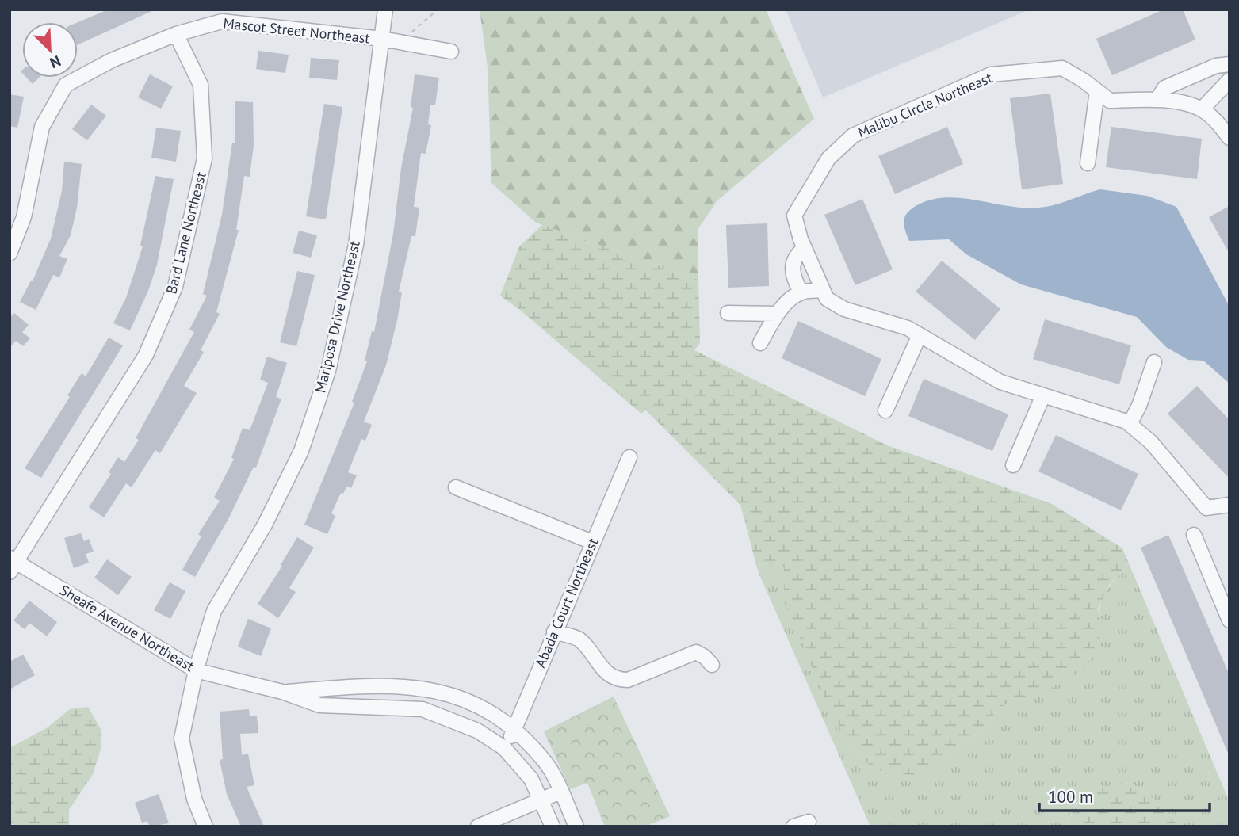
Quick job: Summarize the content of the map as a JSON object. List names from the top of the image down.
{
  "streets": {
    "street": [
      "Mascot Street Northeast",
      "Malibu Circle Northeast",
      "Bard Lane Northeast",
      "Mariposa Drive Northeast",
      "Abada Court Northeast",
      "Sheafe Avenue Northeast"
    ]
  },
  "crossings": [
    ["Mascot Street Northeast", "Bard Lane Northeast"],
    ["Mascot Street Northeast", "Mariposa Drive Northeast"],
    ["Bard Lane Northeast", "Sheafe Avenue Northeast"],
    ["Mariposa Drive Northeast", "Sheafe Avenue Northeast"],
    ["Abada Court Northeast", "Sheafe Avenue Northeast"]
  ],
  "scale_bar": "100 m",
  "north": "bottom right"
}
